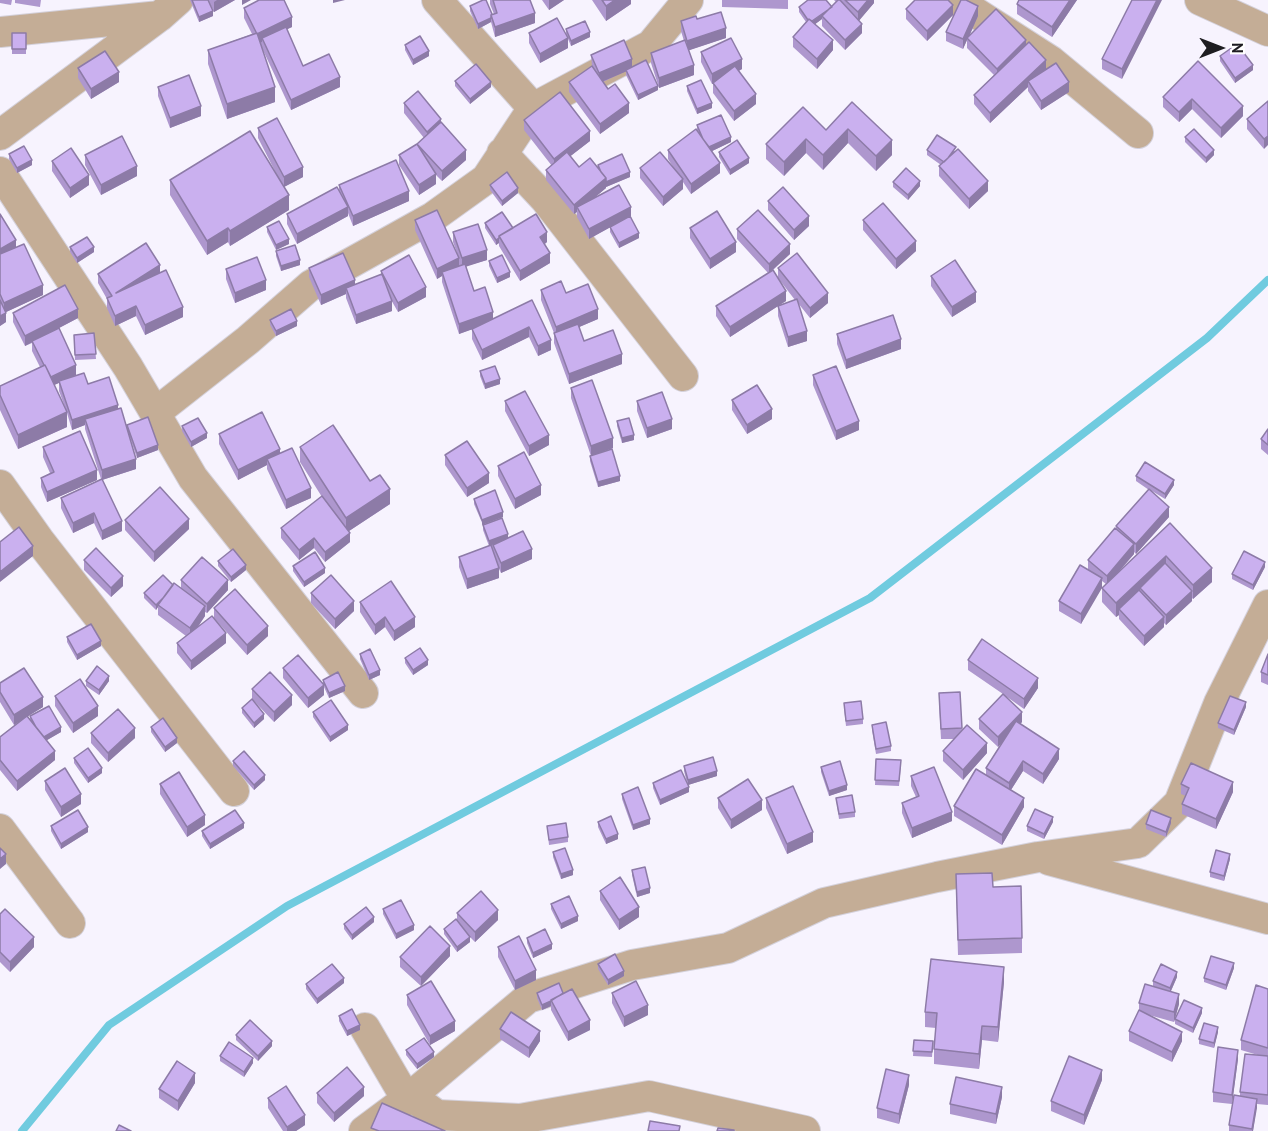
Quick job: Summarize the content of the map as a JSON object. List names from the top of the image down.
{
  "north": "right"
}
